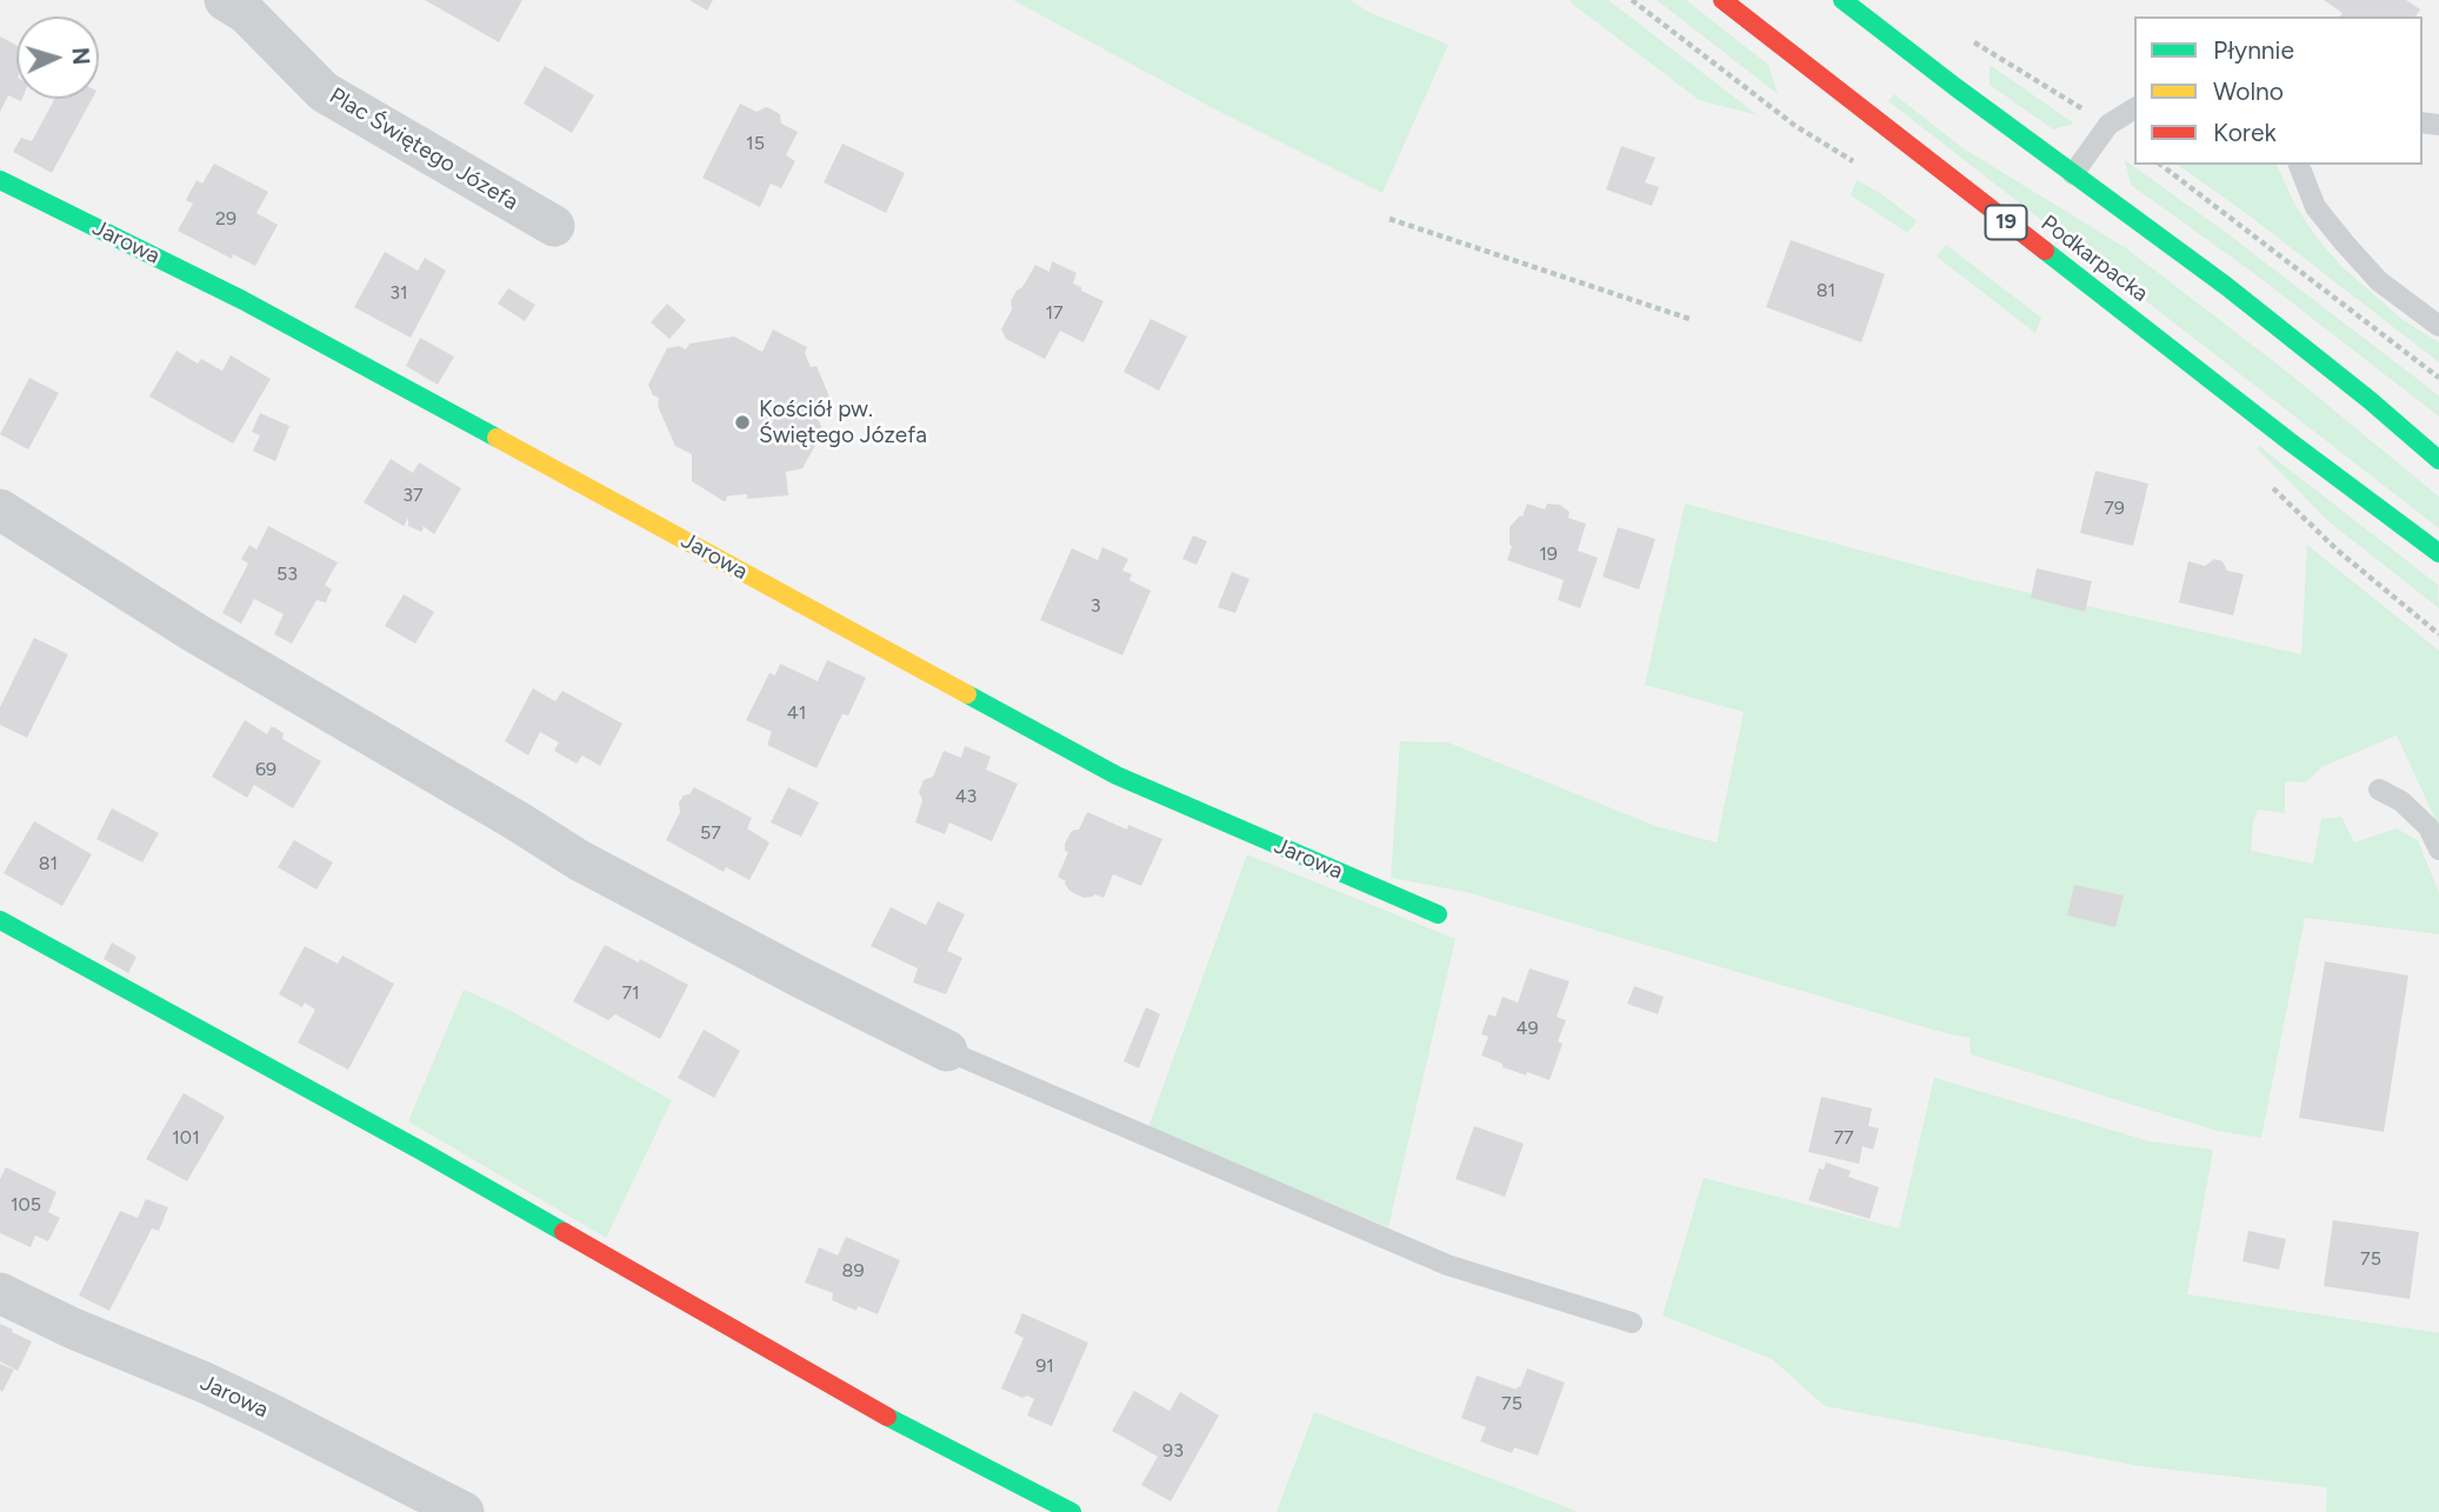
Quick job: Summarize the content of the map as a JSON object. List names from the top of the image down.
{
  "streets": {
    "main road": ["19", "Jarowa", "Podkarpacka"],
    "street": ["Plac Świętego Józefa"]
  },
  "places": ["Kościół pw. Świętego Józefa"],
  "house_numbers": [
    "15",
    "29",
    "81",
    "31",
    "17",
    "37",
    "79",
    "19",
    "53",
    "3",
    "41",
    "69",
    "43",
    "57",
    "81",
    "71",
    "49",
    "101",
    "77",
    "105",
    "75",
    "89",
    "91",
    "75",
    "93"
  ],
  "legend": ["Płynnie", "Wolno", "Korek"],
  "north": "right"
}
